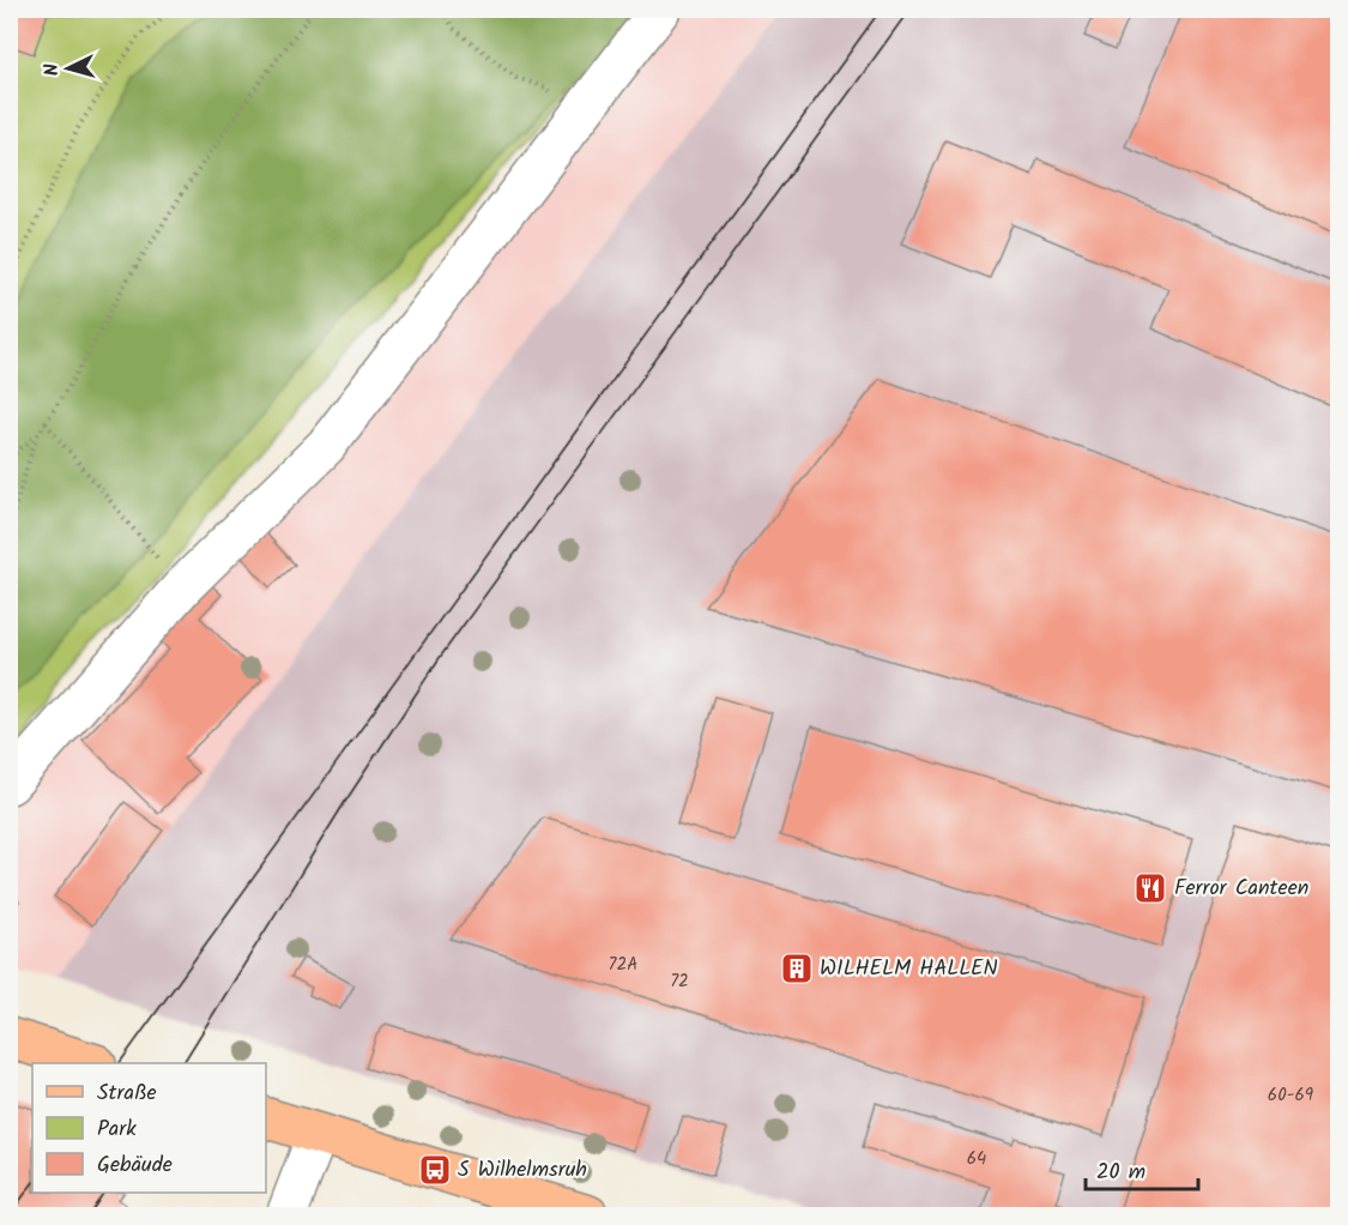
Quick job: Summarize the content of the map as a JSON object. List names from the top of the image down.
{
  "places": {
    "restaurant": ["Ferror Canteen"],
    "building": ["WILHELM HALLEN"],
    "bus stop": ["S Wilhelmsruh"]
  },
  "house_numbers": [
    "72A",
    "72",
    "60-69",
    "64"
  ],
  "legend": ["Straße", "Park", "Gebäude"],
  "scale_bar": "20 m",
  "north": "left"
}
